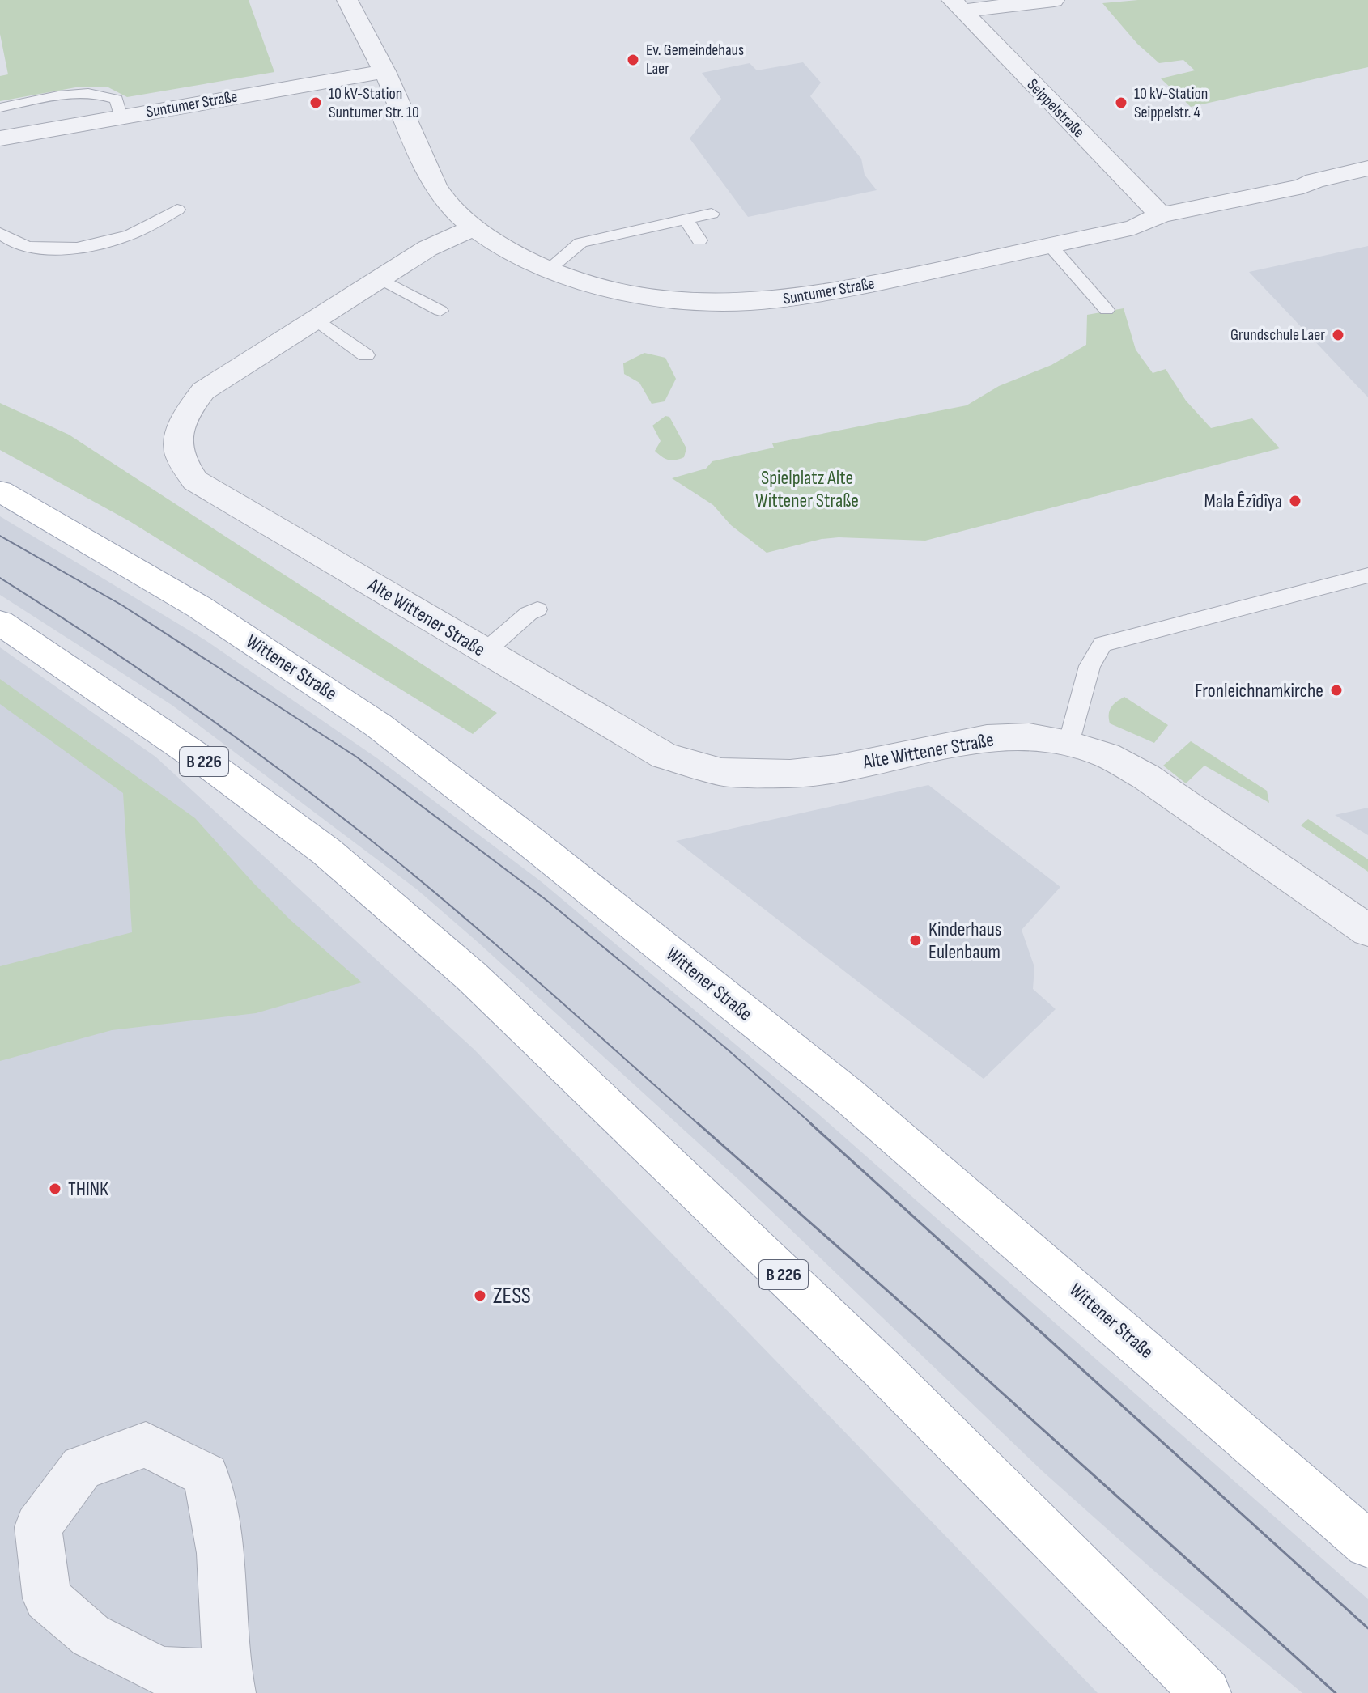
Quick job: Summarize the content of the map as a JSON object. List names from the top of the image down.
{
  "streets": {
    "main road": ["Wittener Straße", "B 226"],
    "street": ["Suntumer Straße", "Seippelstraße", "Alte Wittener Straße"]
  },
  "crossings": [
    ["Suntumer Straße", "Seippelstraße"],
    ["Suntumer Straße", "Alte Wittener Straße"]
  ],
  "parks": ["Spielplatz Alte Wittener Straße"],
  "places": [
    "Ev. Gemeindehaus Laer",
    "10 kV-Station Suntumer Str. 10",
    "10 kV-Station Seippelstr. 4",
    "Grundschule Laer",
    "Mala Êzîdîya",
    "Fronleichnamkirche",
    "Kinderhaus Eulenbaum",
    "THINK",
    "ZESS"
  ]
}
